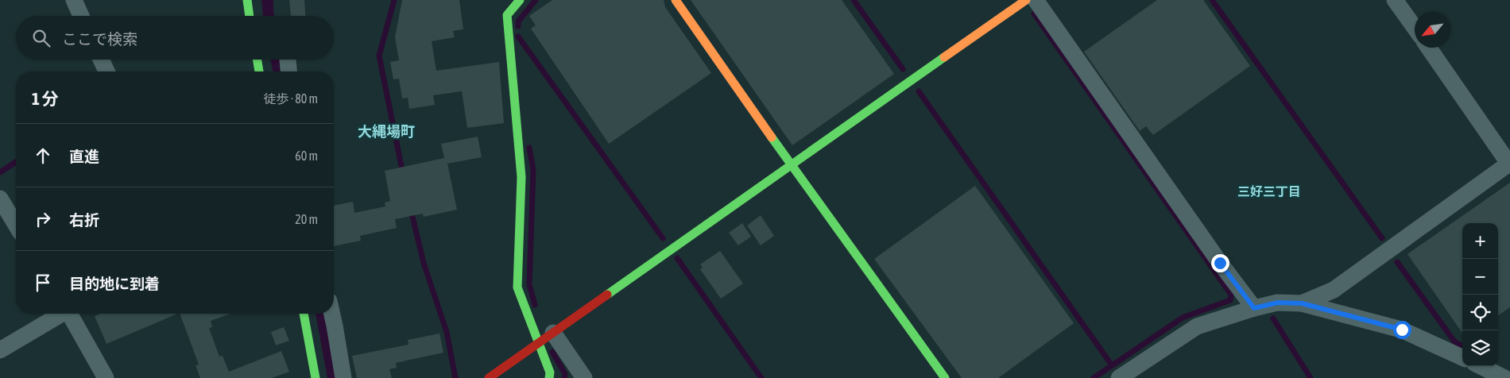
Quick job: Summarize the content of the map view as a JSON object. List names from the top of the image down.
{
  "districts": ["大縄場町", "三好三丁目"],
  "north": "bottom left",
  "page": {
    "search": "ここで検索",
    "heading": ["1 分", "徒歩 · 80 m"],
    "list": [
      ["直進", "60 m"],
      ["右折", "20 m"],
      "目的地に到着"
    ],
    "map_buttons": ["+", "−"]
  }
}
